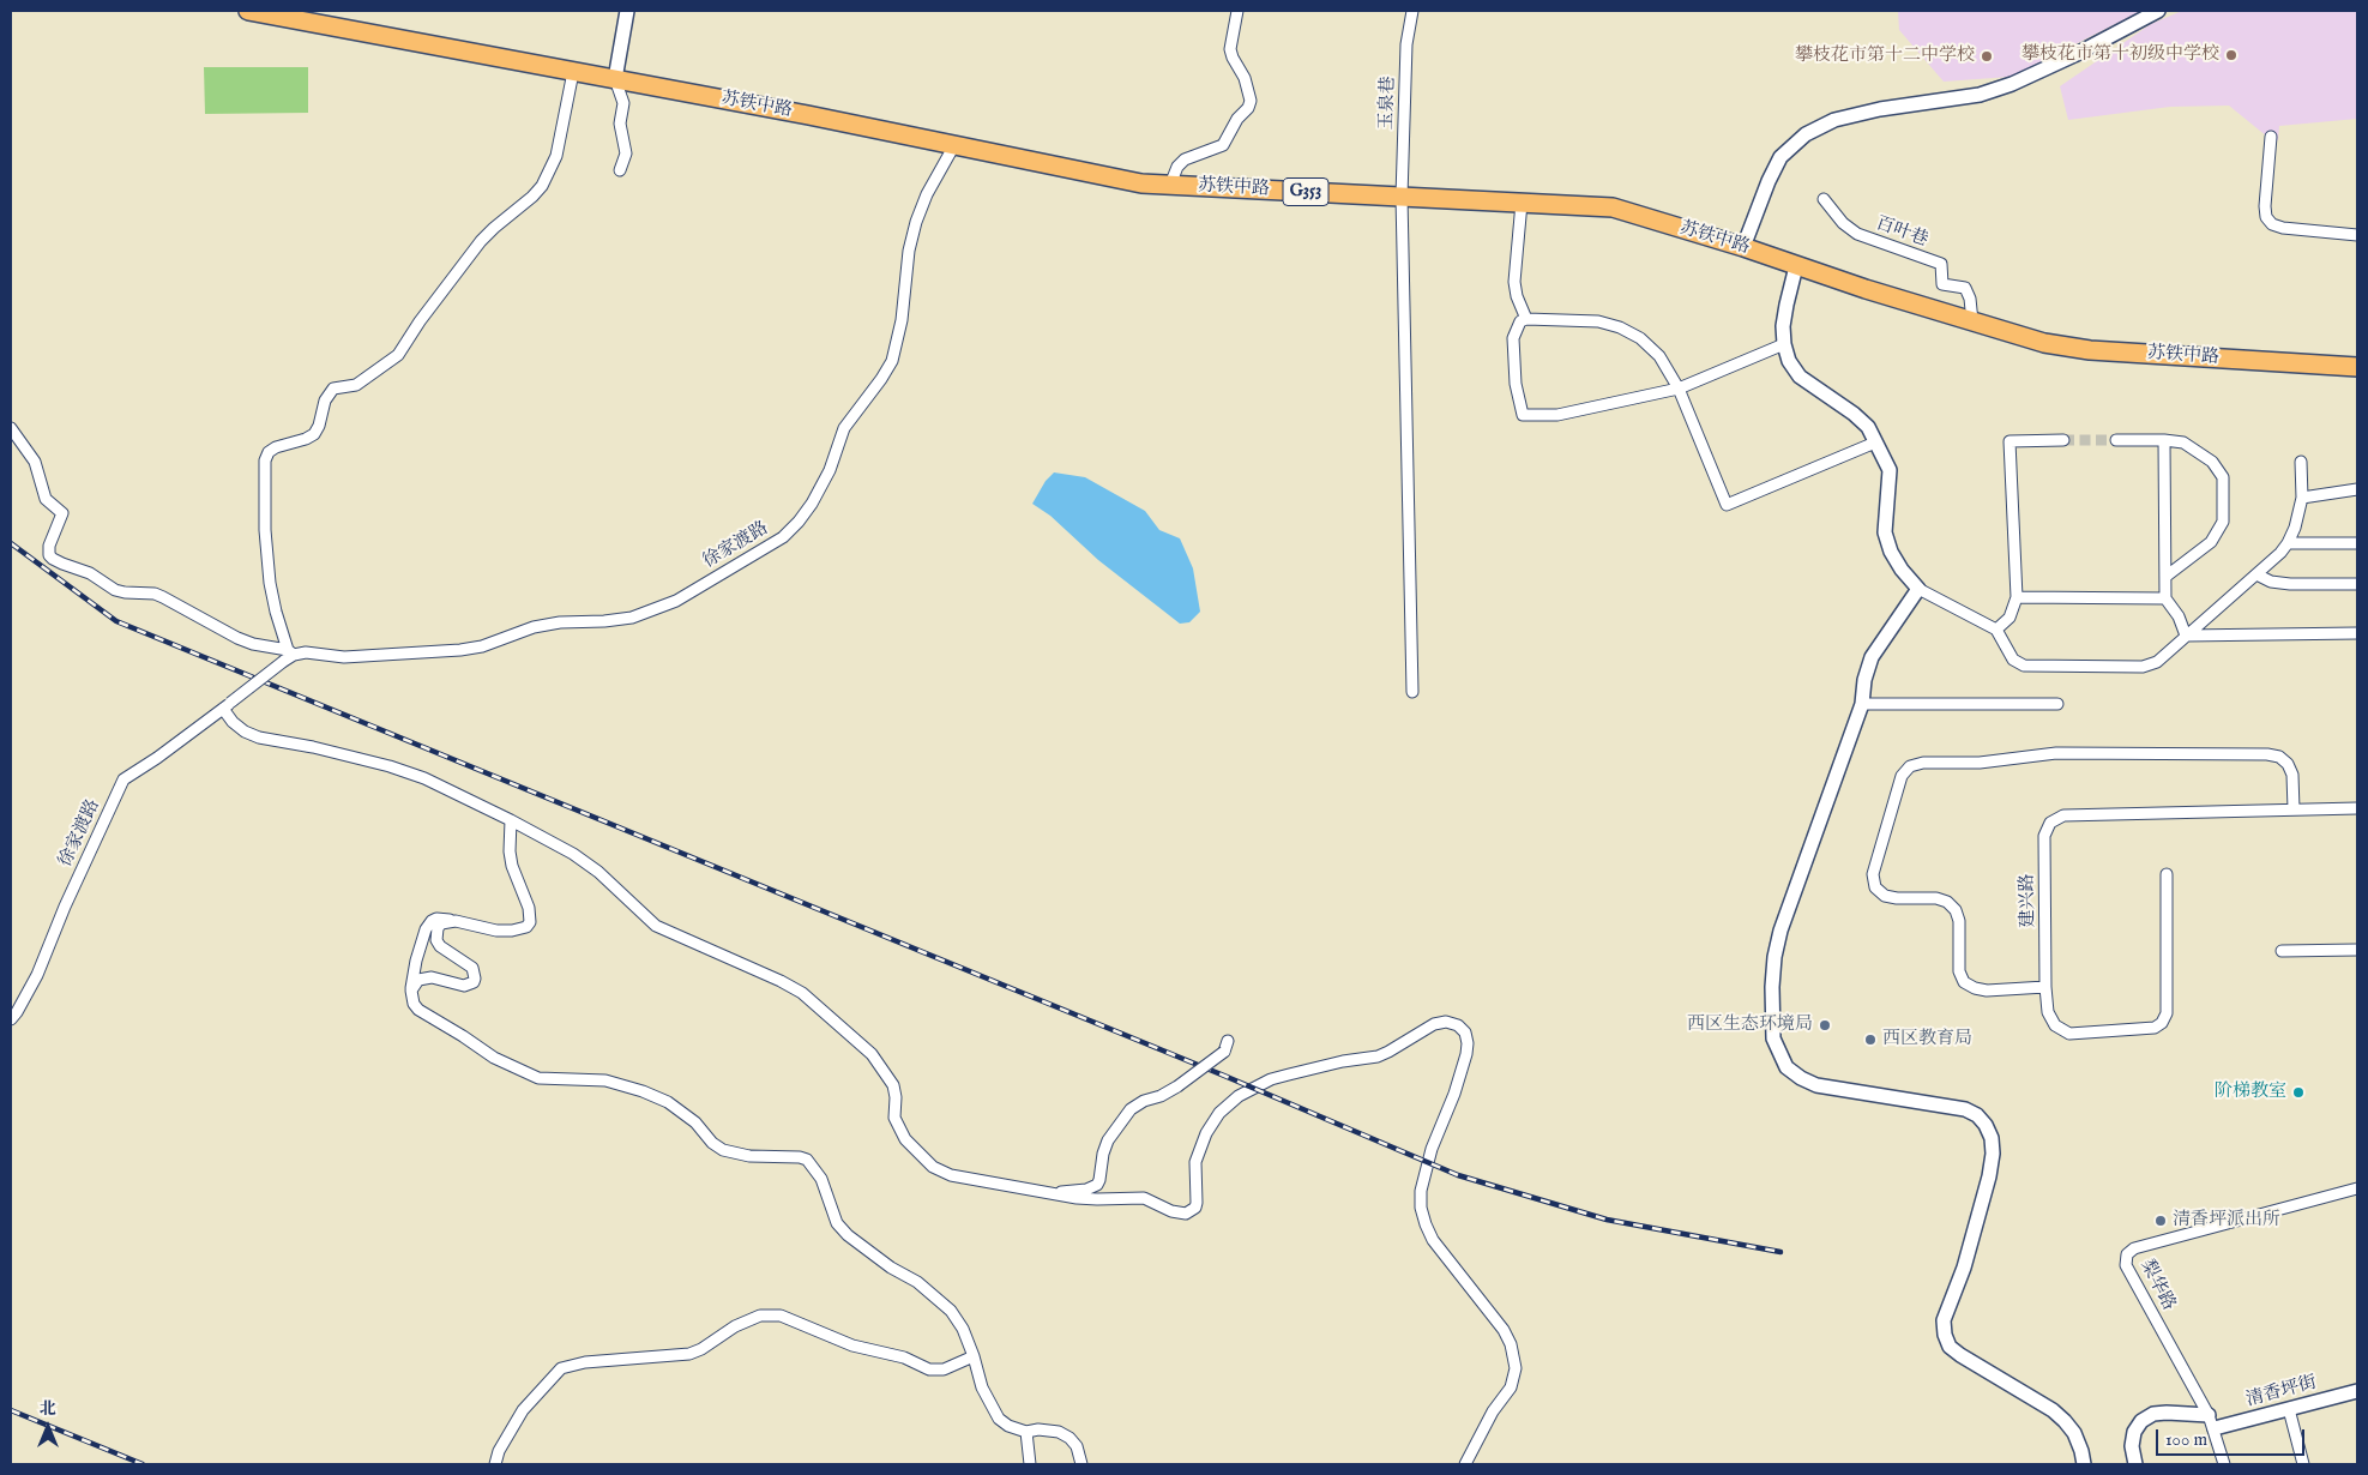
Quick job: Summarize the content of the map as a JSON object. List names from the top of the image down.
{
  "streets": {
    "highway": ["苏铁中路", "G353"],
    "street": [
      "玉泉巷",
      "百叶巷",
      "徐家渡路",
      "建兴路",
      "梨华路",
      "清香坪街"
    ]
  },
  "crossings": [
    ["玉泉巷", "苏铁中路"],
    ["苏铁中路", "百叶巷"],
    ["苏铁中路", "徐家渡路"]
  ],
  "places": [
    "攀枝花市第十初级中学校",
    "攀枝花市第十二中学校",
    "西区生态环境局",
    "西区教育局",
    "阶梯教室",
    "清香坪派出所"
  ],
  "scale_bar": "100 m",
  "north": "top"
}
